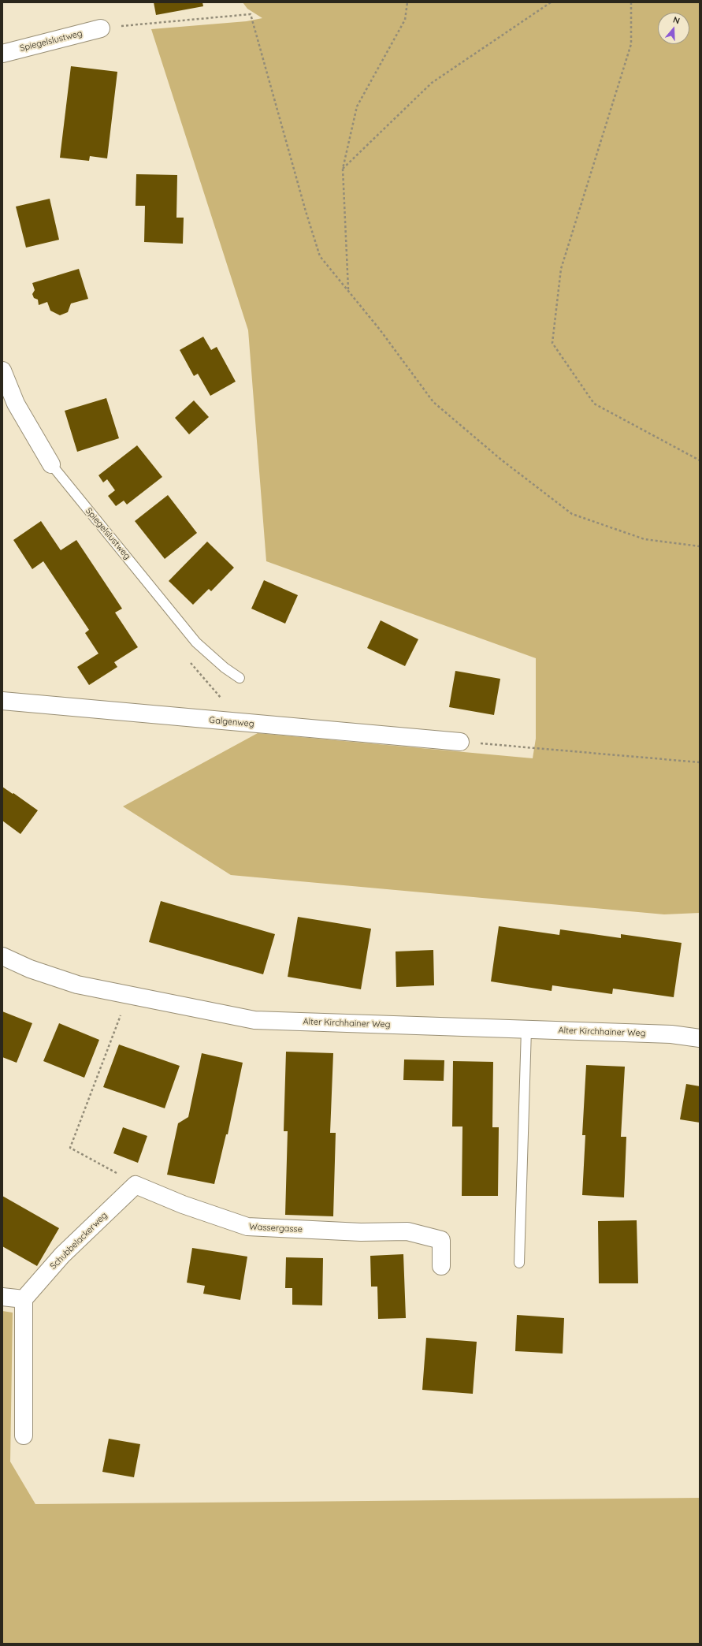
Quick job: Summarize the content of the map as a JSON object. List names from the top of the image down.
{
  "streets": {
    "street": [
      "Spiegelslustweg",
      "Galgenweg",
      "Alter Kirchhainer Weg",
      "Wassergasse",
      "Schubbelackerweg"
    ]
  },
  "crossings": [
    ["Wassergasse", "Schubbelackerweg"]
  ],
  "north": "top"
}
